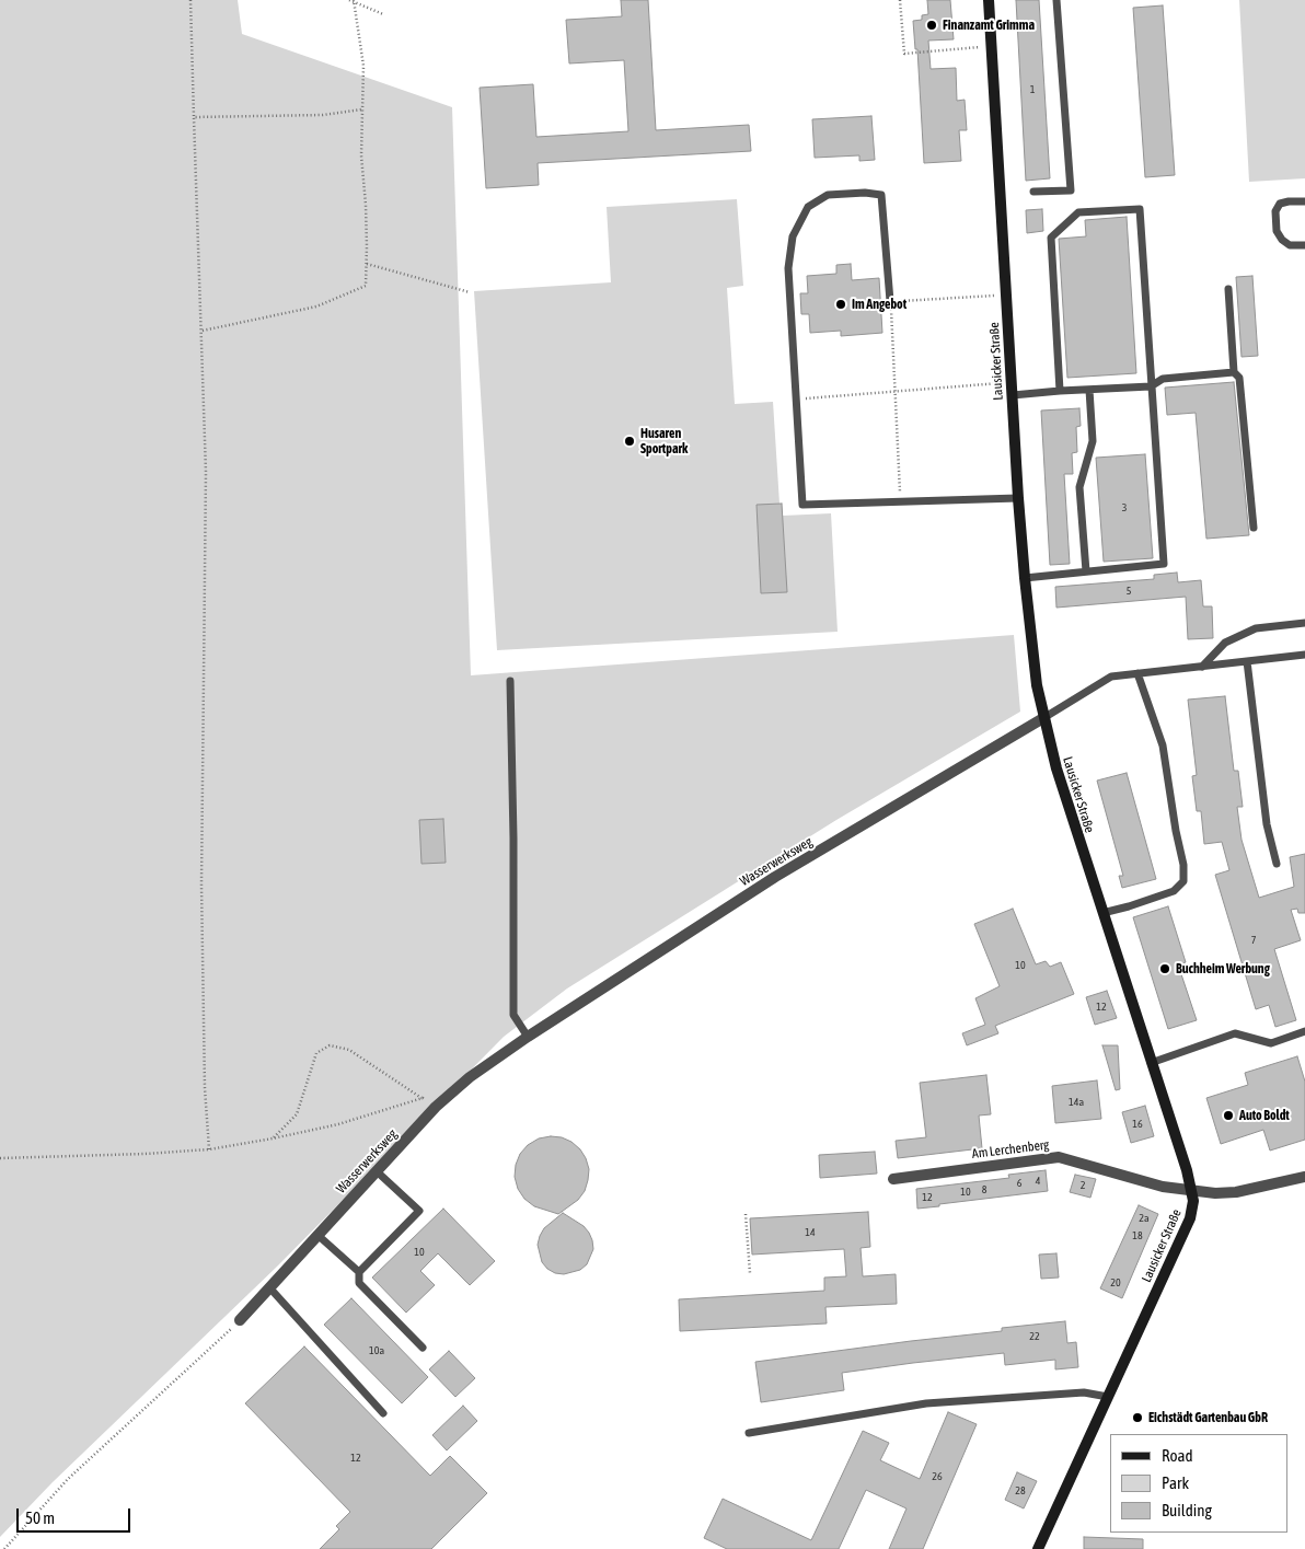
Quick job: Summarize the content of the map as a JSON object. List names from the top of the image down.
{
  "streets": {
    "main road": ["Lausicker Straße"],
    "street": ["Wasserwerksweg", "Am Lerchenberg"]
  },
  "crossings": [
    ["Lausicker Straße", "Wasserwerksweg"],
    ["Lausicker Straße", "Am Lerchenberg"]
  ],
  "places": [
    "Finanzamt Grimma",
    "Im Angebot",
    "Husaren Sportpark",
    "Buchheim Werbung",
    "Auto Boldt",
    "Eichstädt Gartenbau GbR"
  ],
  "house_numbers": [
    "1",
    "3",
    "5",
    "7",
    "10",
    "12",
    "14a",
    "16",
    "4",
    "6",
    "2",
    "8",
    "10",
    "12",
    "2a",
    "14",
    "18",
    "10",
    "20",
    "22",
    "10a",
    "12",
    "26",
    "28"
  ],
  "legend": ["Road", "Park", "Building"],
  "scale_bar": "50 m"
}
